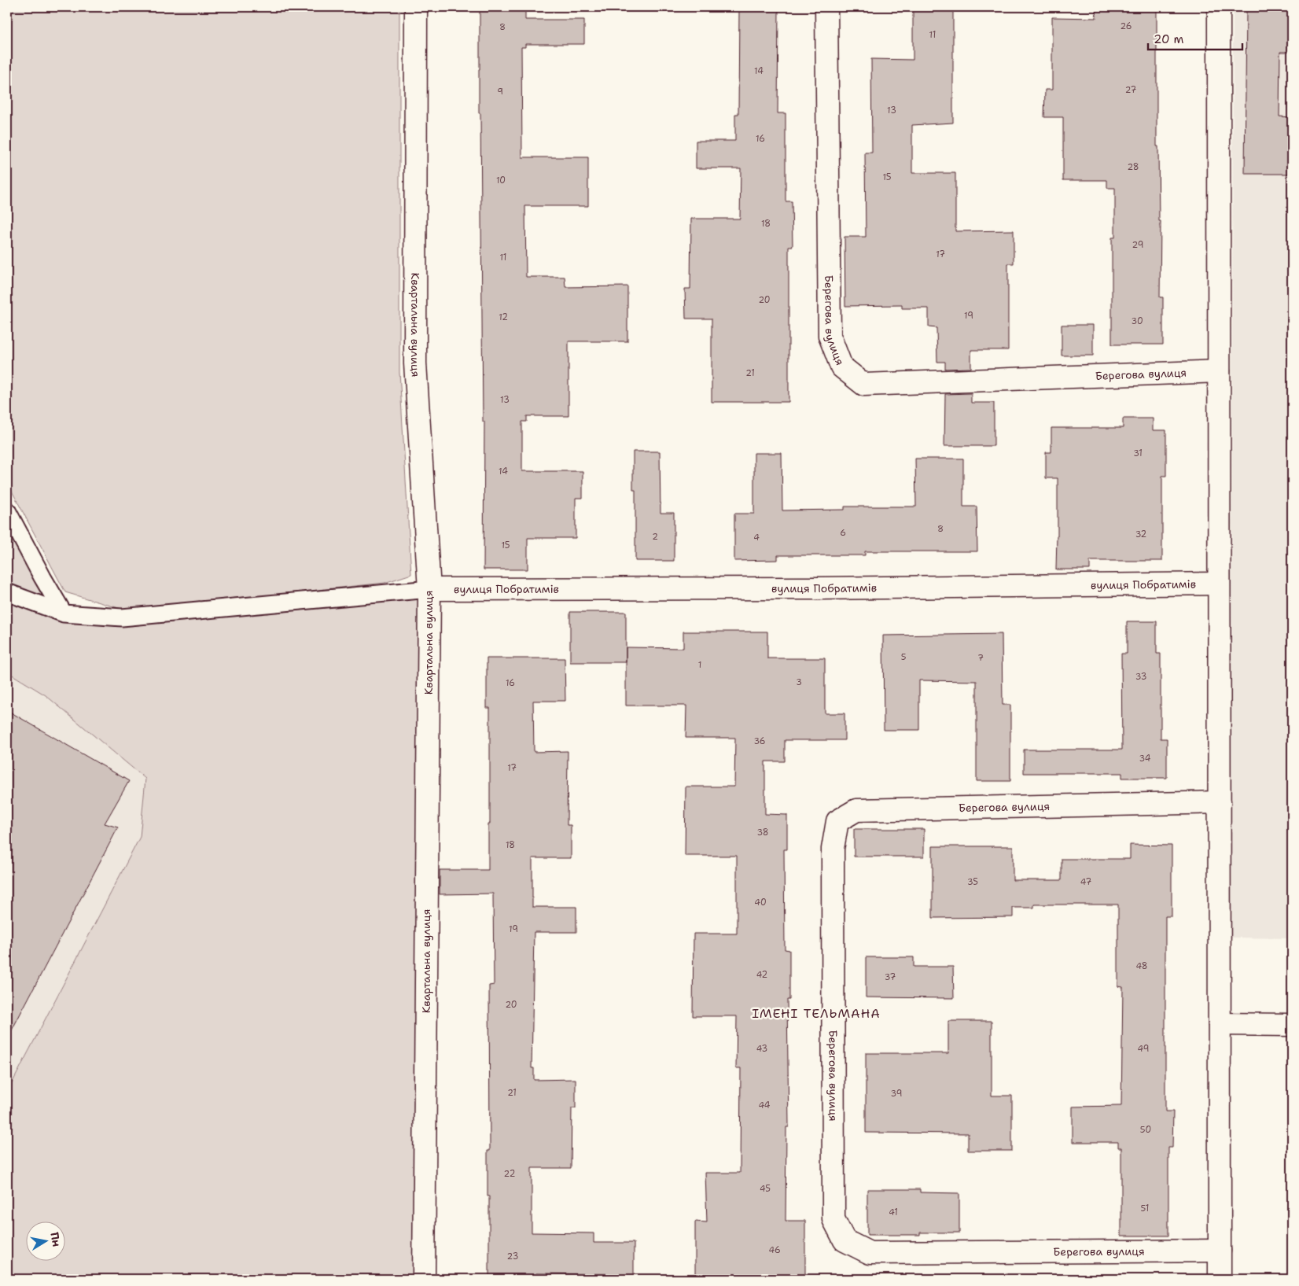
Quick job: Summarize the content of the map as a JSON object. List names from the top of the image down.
{
  "streets": {
    "street": ["Берегова вулиця", "Квартальна вулиця", "вулиця Побратимів"]
  },
  "crossings": [
    ["Квартальна вулиця", "вулиця Побратимів"]
  ],
  "districts": ["ІМЕНІ ТЕЛЬМАНА"],
  "house_numbers": [
    "26",
    "8",
    "11",
    "14",
    "27",
    "9",
    "13",
    "16",
    "28",
    "15",
    "10",
    "18",
    "29",
    "17",
    "11",
    "20",
    "19",
    "12",
    "30",
    "21",
    "13",
    "31",
    "14",
    "8",
    "6",
    "32",
    "2",
    "4",
    "15",
    "5",
    "7",
    "1",
    "33",
    "3",
    "16",
    "36",
    "34",
    "17",
    "38",
    "18",
    "35",
    "47",
    "40",
    "19",
    "48",
    "42",
    "37",
    "20",
    "43",
    "49",
    "21",
    "39",
    "44",
    "50",
    "22",
    "45",
    "51",
    "41",
    "46",
    "23"
  ],
  "scale_bar": "20 m",
  "north": "right"
}
